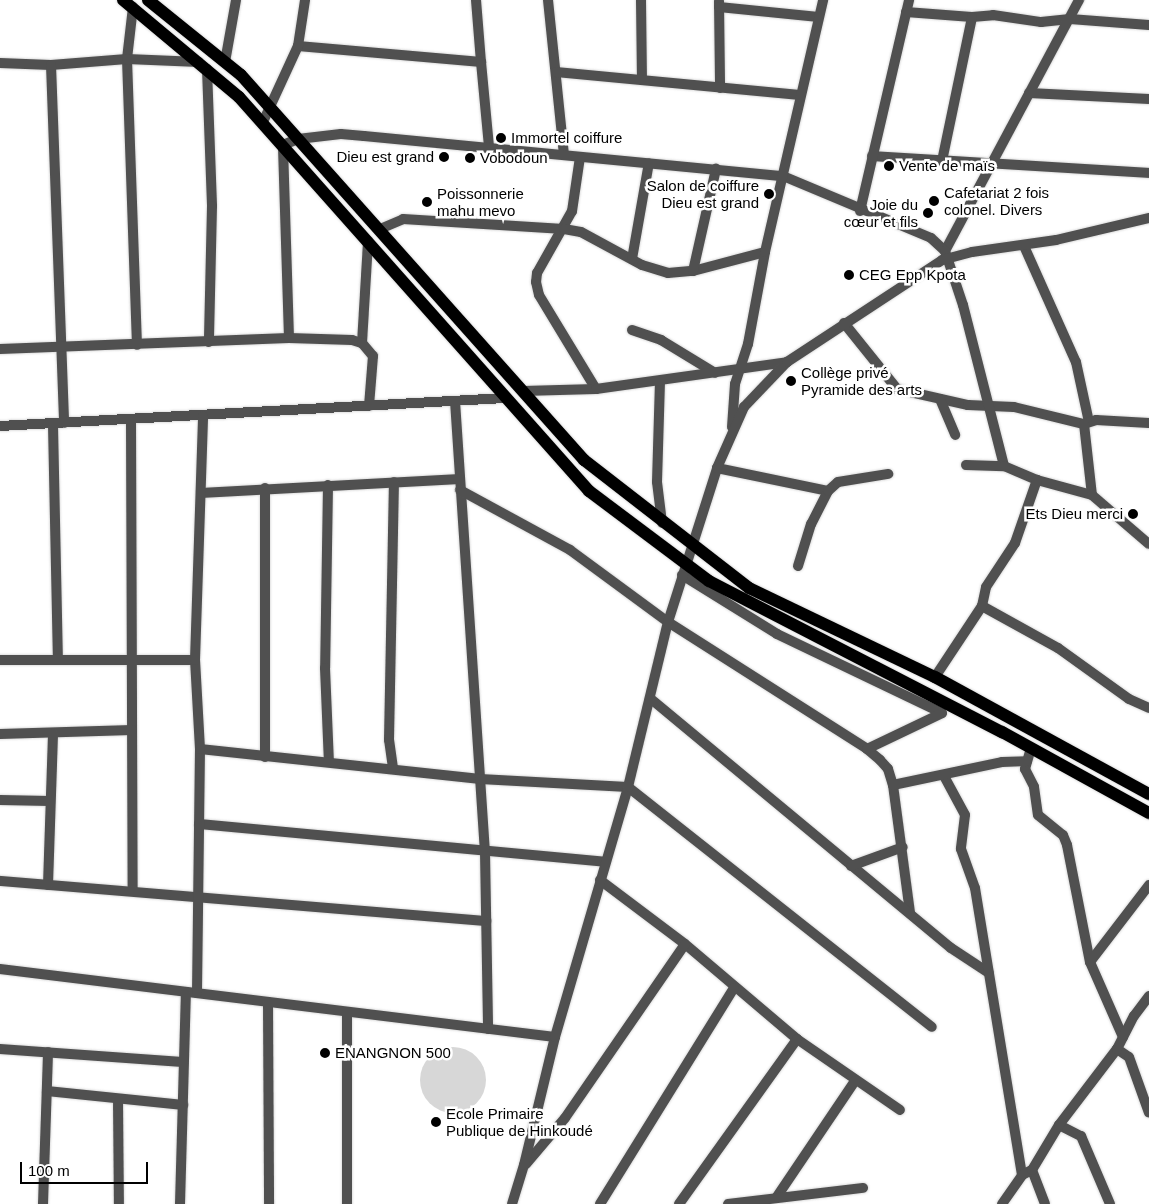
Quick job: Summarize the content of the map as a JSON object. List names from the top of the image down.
{
  "places": [
    "Immortel coiffure",
    "Dieu est grand",
    "Vobodoun",
    "Vente de maïs",
    "Salon de coiffure Dieu est grand",
    "Cafetariat 2 fois colonel. Divers",
    "Poissonnerie mahu mevo",
    "Joie du cœur et fils",
    "CEG Epp Kpota",
    "Collège privé Pyramide des arts",
    "Ets Dieu merci",
    "ENANGNON 500",
    "Ecole Primaire Publique de Hinkoudé"
  ],
  "scale_bar": "100 m"
}
